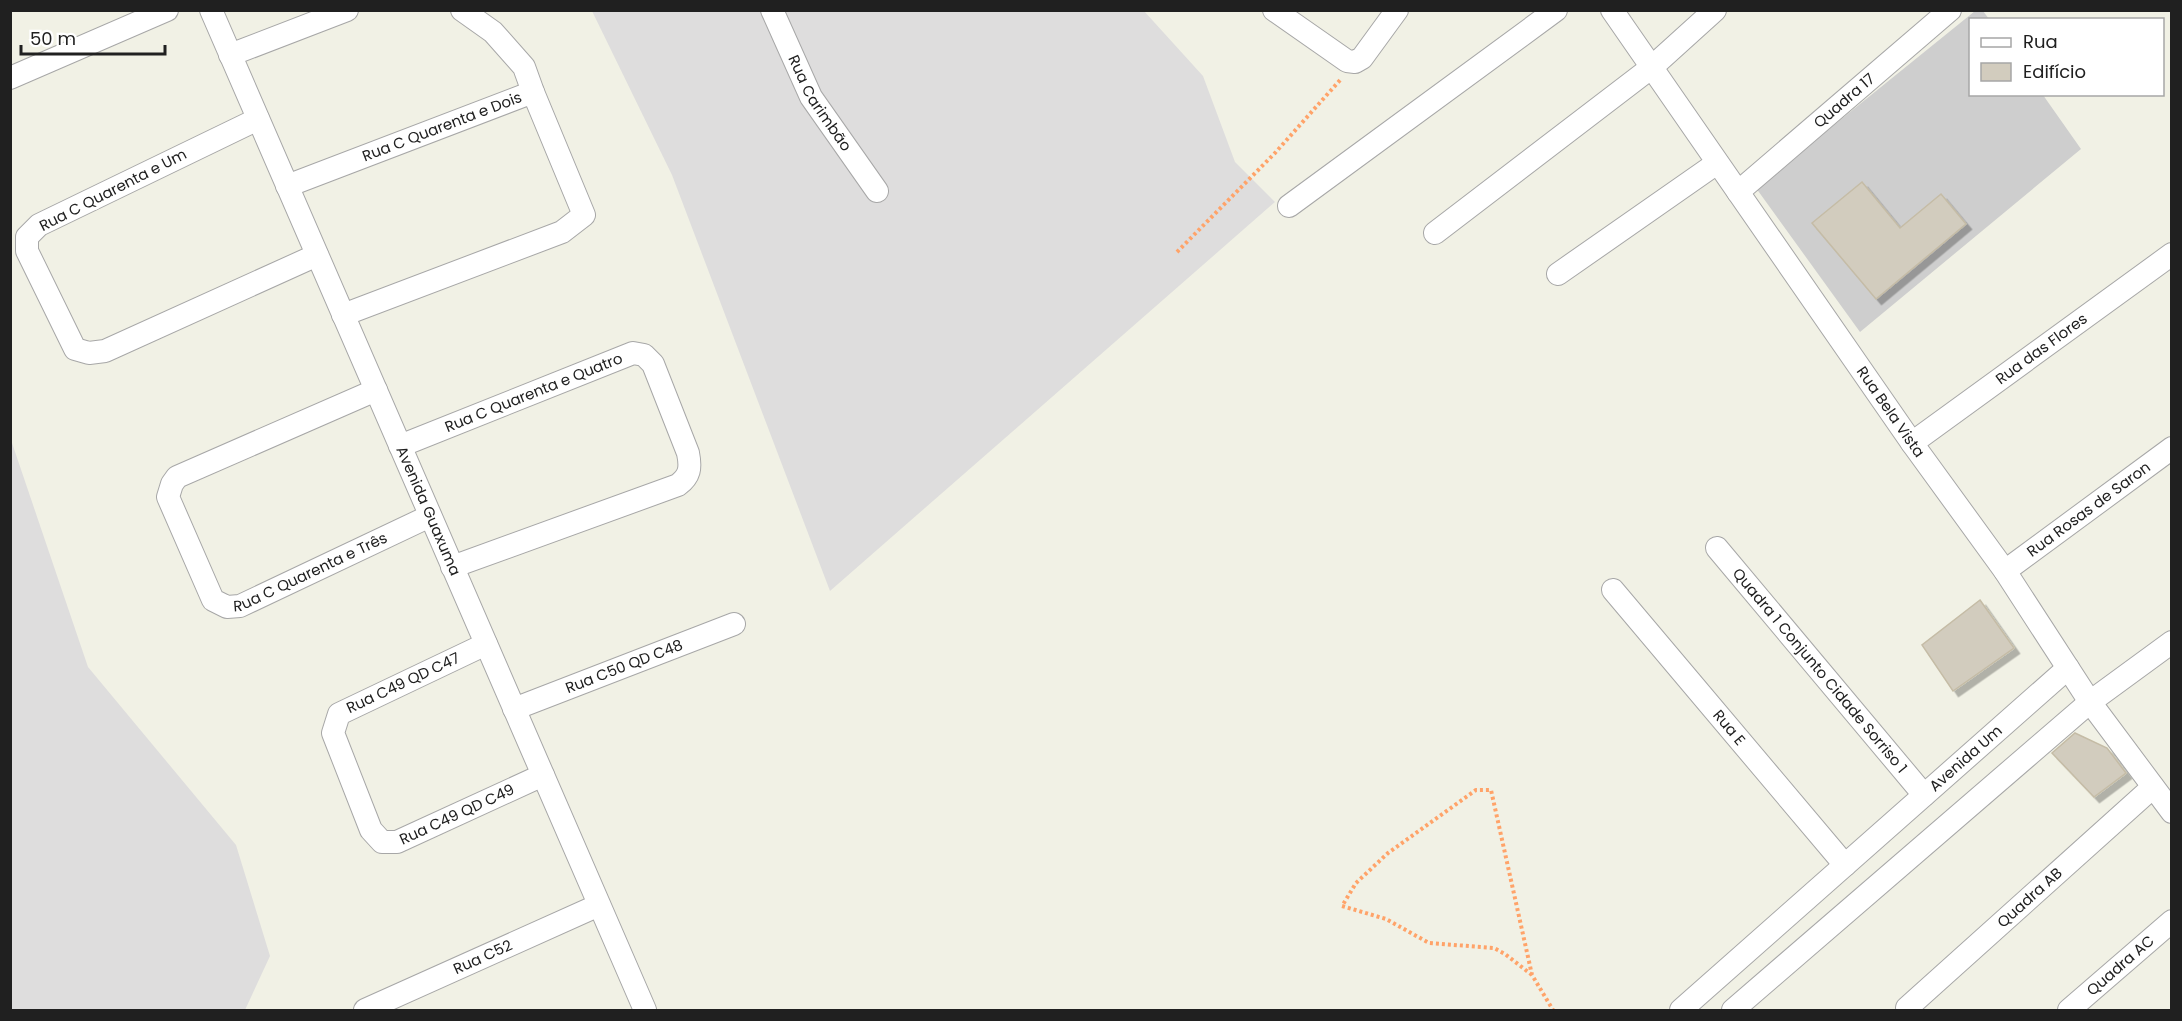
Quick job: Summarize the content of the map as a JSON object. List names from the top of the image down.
{
  "streets": {
    "street": [
      "Quadra 17",
      "Rua Carimbão",
      "Rua C Quarenta e Dois",
      "Rua C Quarenta e Um",
      "Rua das Flores",
      "Rua C Quarenta e Quatro",
      "Rua Bela Vista",
      "Rua Rosas de Saron",
      "Avenida Guaxuma",
      "Rua C Quarenta e Três",
      "Rua C50 QD C48",
      "Quadra 1 Conjunto Cidade Sorriso 1",
      "Rua C49 QD C47",
      "Rua E",
      "Avenida Um",
      "Rua C49 QD C49",
      "Quadra AB",
      "Rua C52",
      "Quadra AC"
    ]
  },
  "crossings": [
    ["Quadra 17", "Rua Bela Vista"],
    ["Rua C Quarenta e Dois", "Avenida Guaxuma"],
    ["Rua C Quarenta e Um", "Avenida Guaxuma"],
    ["Rua das Flores", "Rua Bela Vista"],
    ["Rua C Quarenta e Quatro", "Avenida Guaxuma"],
    ["Rua Bela Vista", "Rua Rosas de Saron"],
    ["Rua Bela Vista", "Avenida Um"],
    ["Rua Bela Vista", "Quadra AB"],
    ["Avenida Guaxuma", "Rua C Quarenta e Três"],
    ["Avenida Guaxuma", "Rua C50 QD C48"],
    ["Avenida Guaxuma", "Rua C49 QD C47"],
    ["Avenida Guaxuma", "Rua C49 QD C49"],
    ["Avenida Guaxuma", "Rua C52"],
    ["Quadra 1 Conjunto Cidade Sorriso 1", "Avenida Um"],
    ["Rua C49 QD C47", "Rua C49 QD C49"],
    ["Rua E", "Avenida Um"]
  ],
  "legend": ["Rua", "Edifício"],
  "scale_bar": "50 m"
}
